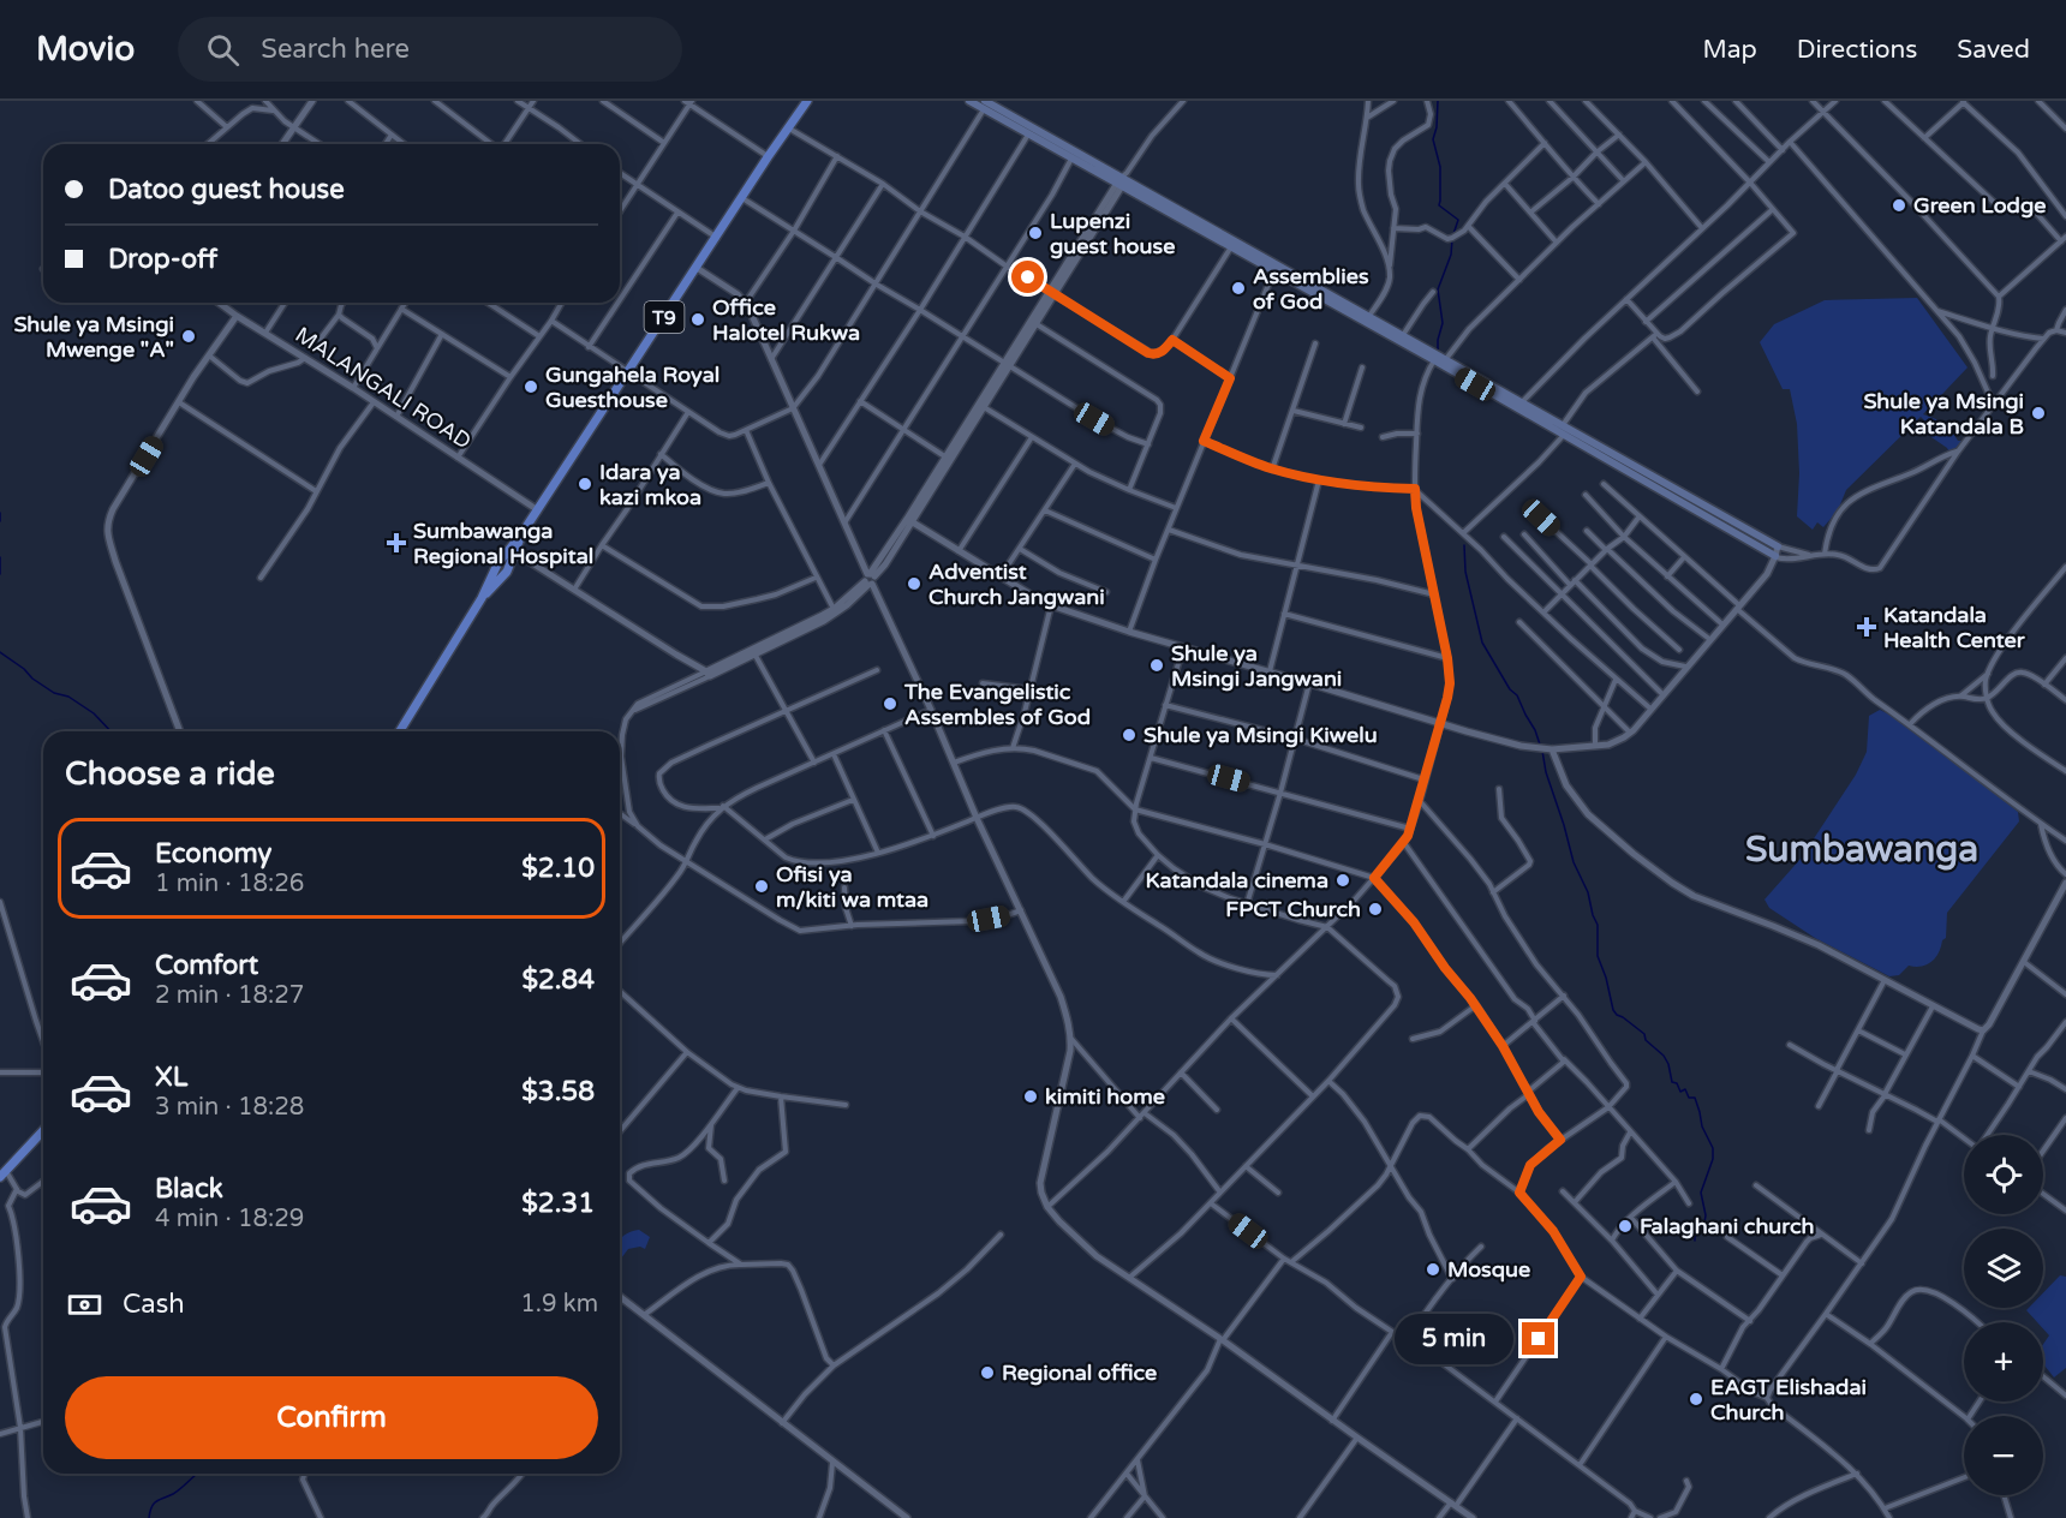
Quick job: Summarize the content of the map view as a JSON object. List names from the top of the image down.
{
  "streets": {
    "highway": ["T9"],
    "street": ["MALANGALI ROAD"]
  },
  "crossings": [
    ["T9", "MALANGALI ROAD"]
  ],
  "districts": ["Sumbawanga"],
  "places": {
    "other": [
      "Green Lodge",
      "Lupenzi guest house",
      "Assemblies of God",
      "Office Halotel Rukwa",
      "Shule ya Msingi Mwenge \"A\"",
      "Gungahela Royal Guesthouse",
      "Shule ya Msingi Katandala B",
      "Idara ya kazi mkoa",
      "Adventist Church Jangwani",
      "Shule ya Msingi Jangwani",
      "The Evangelistic Assembles of God",
      "Shule ya Msingi Kiwelu",
      "Katandala cinema",
      "Ofisi ya m/kiti wa mtaa",
      "FPCT Church",
      "kimiti home",
      "Falaghani church",
      "Mosque",
      "Regional office",
      "EAGT Elishadai Church"
    ],
    "health": ["Sumbawanga Regional Hospital", "Katandala Health Center"]
  },
  "page": {
    "header": "Movio",
    "search": "Search here",
    "nav": ["Map", "Directions", "Saved"],
    "banner": ["Datoo guest house", "Drop-off"],
    "heading": "Choose a ride",
    "list": [
      {
        "name": "Economy",
        "note": "1 min · 18:26",
        "value": "$2.10"
      },
      {
        "name": "Comfort",
        "note": "2 min · 18:27",
        "value": "$2.84"
      },
      {
        "name": "XL",
        "note": "3 min · 18:28",
        "value": "$3.58"
      },
      {
        "name": "Black",
        "note": "4 min · 18:29",
        "value": "$2.31"
      }
    ],
    "map_buttons": ["+", "−"],
    "pay": ["Cash", "1.9 km"],
    "bubble": "5 min",
    "buttons": "Confirm"
  }
}
